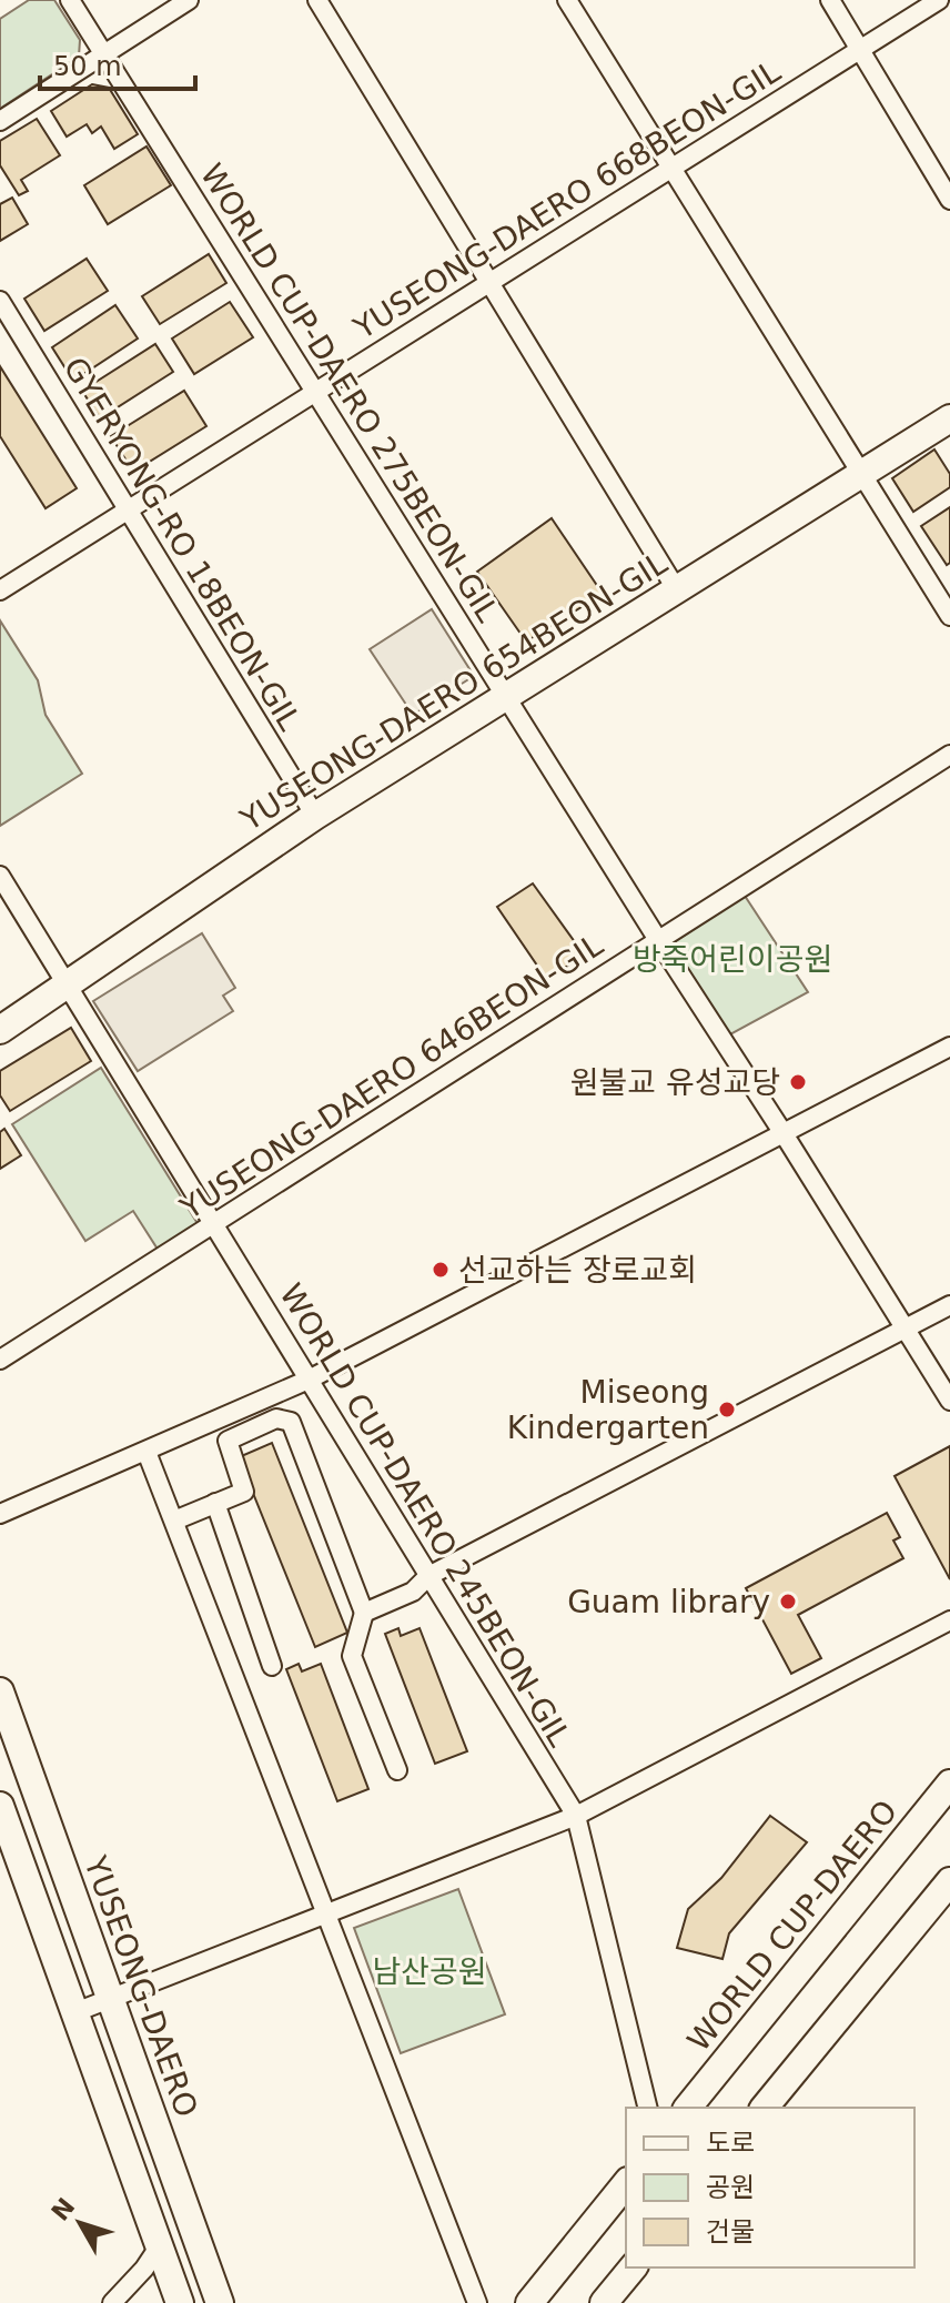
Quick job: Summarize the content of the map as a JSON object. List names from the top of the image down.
{
  "streets": {
    "street": [
      "YUSEONG-DAERO 668BEON-GIL",
      "WORLD CUP-DAERO 275BEON-GIL",
      "GYERYONG-RO 18BEON-GIL",
      "YUSEONG-DAERO 654BEON-GIL",
      "YUSEONG-DAERO 646BEON-GIL",
      "WORLD CUP-DAERO 245BEON-GIL",
      "WORLD CUP-DAERO",
      "YUSEONG-DAERO"
    ]
  },
  "crossings": [
    ["YUSEONG-DAERO 668BEON-GIL", "WORLD CUP-DAERO 275BEON-GIL"],
    ["YUSEONG-DAERO 668BEON-GIL", "GYERYONG-RO 18BEON-GIL"],
    ["WORLD CUP-DAERO 275BEON-GIL", "YUSEONG-DAERO 654BEON-GIL"],
    ["WORLD CUP-DAERO 275BEON-GIL", "YUSEONG-DAERO 646BEON-GIL"],
    ["GYERYONG-RO 18BEON-GIL", "YUSEONG-DAERO 654BEON-GIL"],
    ["YUSEONG-DAERO 654BEON-GIL", "WORLD CUP-DAERO 245BEON-GIL"],
    ["YUSEONG-DAERO 646BEON-GIL", "WORLD CUP-DAERO 245BEON-GIL"]
  ],
  "parks": ["방죽어린이공원", "남산공원"],
  "places": [
    "원불교 유성교당",
    "선교하는 장로교회",
    "Miseong Kindergarten",
    "Guam library"
  ],
  "legend": ["도로", "공원", "건물"],
  "scale_bar": "50 m",
  "north": "top left"
}
